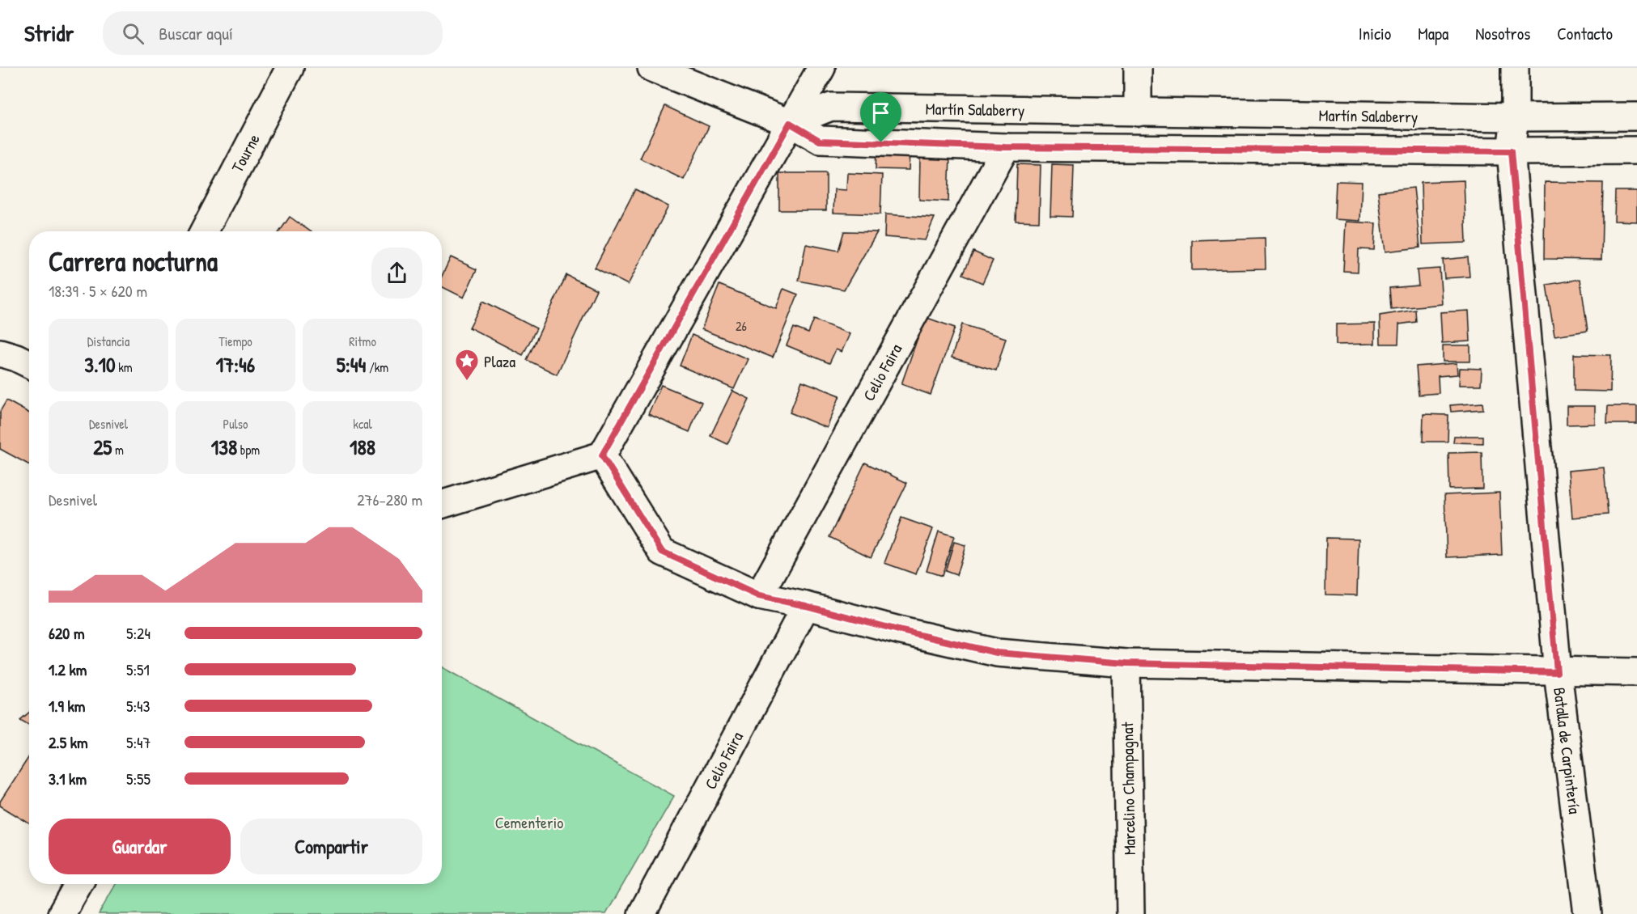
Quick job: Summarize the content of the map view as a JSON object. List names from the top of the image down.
{
  "streets": {
    "street": [
      "Martín Salaberry",
      "Tourne",
      "Celio Faira",
      "Batalla de Carpintería",
      "Marcelino Champagnat"
    ]
  },
  "crossings": [
    ["Martín Salaberry", "Batalla de Carpintería"]
  ],
  "parks": ["Cementerio"],
  "places": {
    "place": ["Plaza"]
  },
  "house_numbers": ["26"],
  "page": {
    "header": "Stridr",
    "search": "Buscar aquí",
    "nav": [
      "Inicio",
      "Mapa",
      "Nosotros",
      "Contacto"
    ],
    "heading": ["Carrera nocturna", "18:39 · 5 × 620 m"],
    "stats": [
      ["Distancia", "3.10 km"],
      ["Tiempo", "17:46"],
      ["Ritmo", "5:44 /km"],
      ["Desnivel", "25 m"],
      ["Pulso", "138 bpm"],
      ["kcal", "188"]
    ],
    "chart": ["Desnivel", "276–280 m"],
    "list": [
      {
        "name": "620 m",
        "note": "5:24"
      },
      {
        "name": "1.2 km",
        "note": "5:51"
      },
      {
        "name": "1.9 km",
        "note": "5:43"
      },
      {
        "name": "2.5 km",
        "note": "5:47"
      },
      {
        "name": "3.1 km",
        "note": "5:55"
      }
    ],
    "buttons": ["Guardar", "Compartir"]
  }
}
